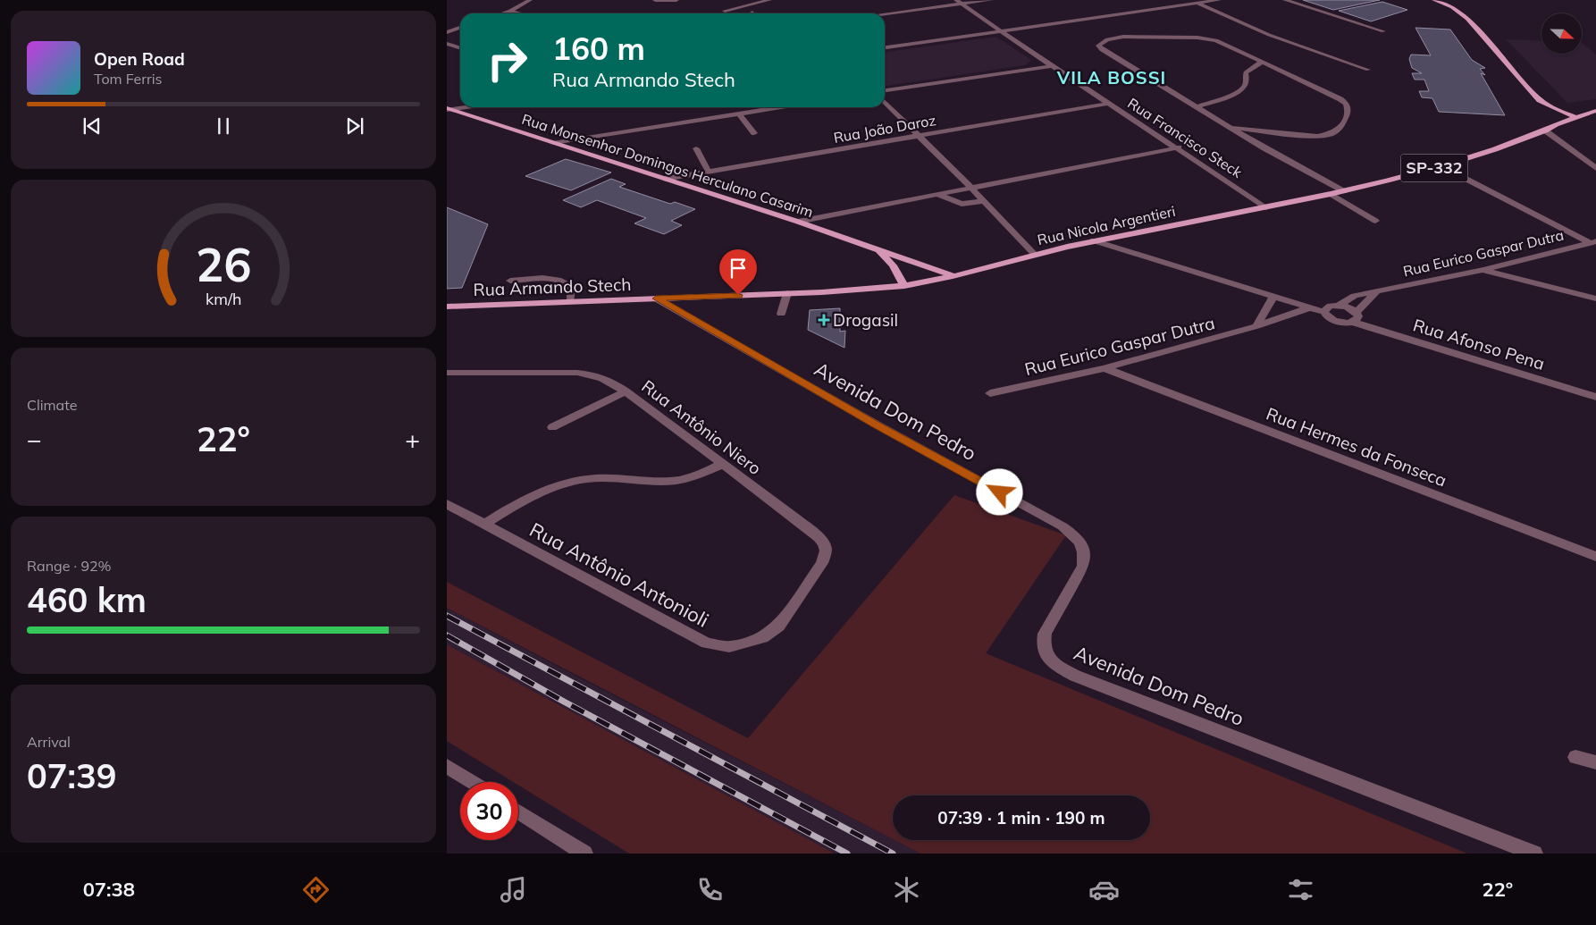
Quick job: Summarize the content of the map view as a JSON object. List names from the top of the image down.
{
  "streets": {
    "main road": [
      "Rua Monsenhor Domingos Herculano Casarim",
      "SP-332",
      "Rua Nicola Argentieri",
      "Rua Armando Stech"
    ],
    "street": [
      "Rua João Daroz",
      "Rua Francisco Steck",
      "Rua Eurico Gaspar Dutra",
      "Rua Afonso Pena",
      "Avenida Dom Pedro",
      "Rua Antônio Niero",
      "Rua Hermes da Fonseca",
      "Rua Antônio Antonioli"
    ]
  },
  "crossings": [
    ["Rua João Daroz", "Rua Francisco Steck"],
    ["Rua João Daroz", "Rua Monsenhor Domingos Herculano Casarim"],
    ["Rua Francisco Steck", "SP-332"],
    ["Rua Francisco Steck", "Rua Nicola Argentieri"],
    ["Rua Monsenhor Domingos Herculano Casarim", "Rua Nicola Argentieri"],
    ["Rua Monsenhor Domingos Herculano Casarim", "Rua Armando Stech"],
    ["SP-332", "Rua Nicola Argentieri"],
    ["Rua Nicola Argentieri", "Rua Armando Stech"],
    ["Rua Eurico Gaspar Dutra", "Rua Hermes da Fonseca"],
    ["Rua Armando Stech", "Avenida Dom Pedro"],
    ["Rua Antônio Niero", "Rua Antônio Antonioli"]
  ],
  "districts": ["VILA BOSSI"],
  "places": {
    "health": ["Drogasil"]
  },
  "north": "right",
  "page": {
    "turn": ["160 m", "Rua Armando Stech"],
    "song": ["Open Road", "Tom Ferris"],
    "tile": [
      "Climate",
      ["Range · 92%", "460 km"],
      ["Arrival", "07:39"]
    ],
    "heat": ["−", "22°", "+"],
    "limit": "30",
    "trip": "07:39 · 1 min · 190 m",
    "tabs": ["07:38", "22°"],
    "gauge": ["26", "km/h"]
  }
}
